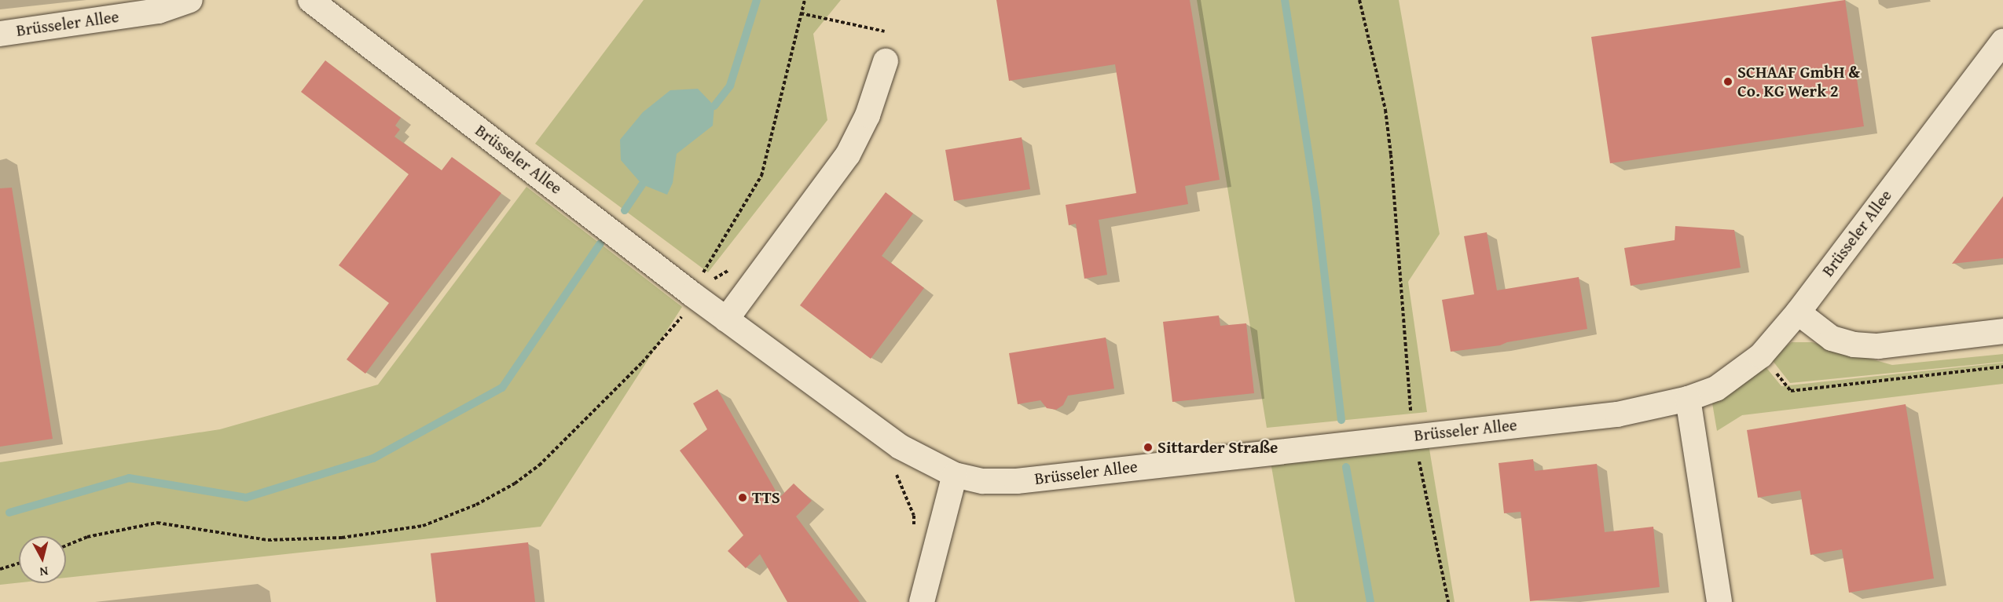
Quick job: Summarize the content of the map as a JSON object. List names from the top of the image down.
{
  "streets": {
    "street": ["Brüsseler Allee"]
  },
  "places": ["SCHAAF GmbH & Co. KG Werk 2", "Sittarder Straße", "TTS"],
  "north": "bottom"
}
